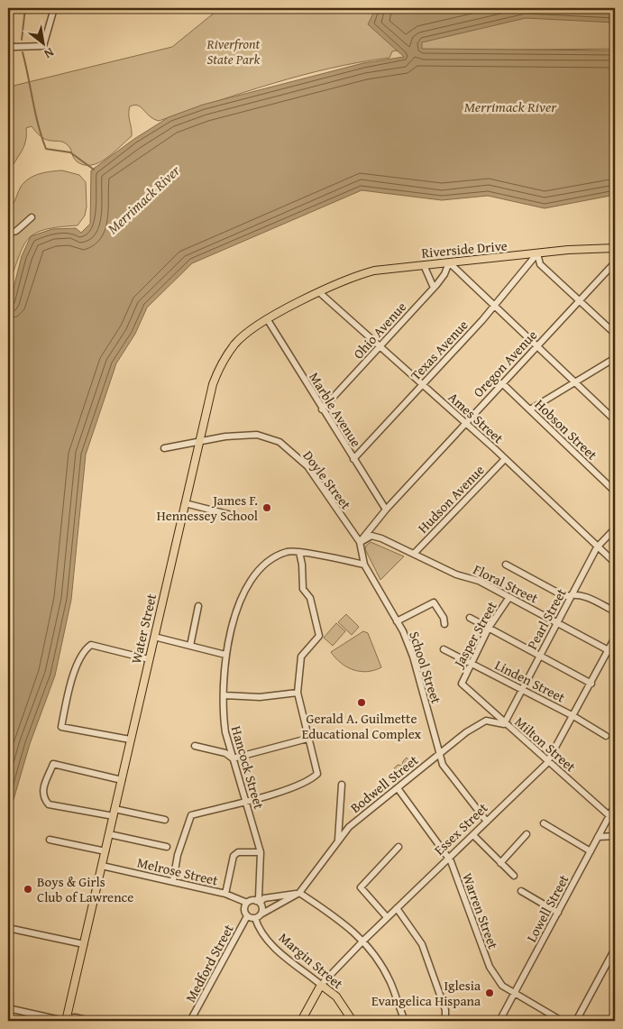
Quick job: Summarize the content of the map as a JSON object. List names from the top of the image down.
{
  "streets": {
    "main road": [
      "Riverside Drive",
      "Water Street",
      "Essex Street",
      "Margin Street"
    ],
    "street": [
      "Ohio Avenue",
      "Texas Avenue",
      "Oregon Avenue",
      "Marble Avenue",
      "Ames Street",
      "Hobson Street",
      "Doyle Street",
      "Hudson Avenue",
      "Floral Street",
      "Pearl Street",
      "Jasper Street",
      "School Street",
      "Linden Street",
      "Milton Street",
      "Hancock Street",
      "Bodwell Street",
      "Melrose Street",
      "Lowell Street",
      "Warren Street",
      "Medford Street"
    ]
  },
  "crossings": [
    ["Riverside Drive", "Ohio Avenue"],
    ["Riverside Drive", "Texas Avenue"],
    ["Riverside Drive", "Ames Street"],
    ["Riverside Drive", "Water Street"],
    ["Ohio Avenue", "Marble Avenue"],
    ["Ohio Avenue", "Ames Street"],
    ["Texas Avenue", "Marble Avenue"],
    ["Texas Avenue", "Ames Street"],
    ["Oregon Avenue", "Marble Avenue"],
    ["Oregon Avenue", "Ames Street"],
    ["Oregon Avenue", "Hobson Street"],
    ["Oregon Avenue", "Doyle Street"],
    ["Oregon Avenue", "Floral Street"],
    ["Oregon Avenue", "School Street"],
    ["Marble Avenue", "Water Street"],
    ["Ames Street", "Hudson Avenue"],
    ["Ames Street", "Pearl Street"],
    ["Ames Street", "Water Street"],
    ["Doyle Street", "Floral Street"],
    ["Doyle Street", "Water Street"],
    ["Doyle Street", "School Street"],
    ["Hudson Avenue", "Floral Street"],
    ["Floral Street", "Pearl Street"],
    ["Floral Street", "Jasper Street"],
    ["Floral Street", "School Street"],
    ["Floral Street", "Essex Street"],
    ["Pearl Street", "Linden Street"],
    ["Pearl Street", "Milton Street"],
    ["Pearl Street", "Bodwell Street"],
    ["Water Street", "Melrose Street"],
    ["Jasper Street", "Linden Street"],
    ["Jasper Street", "Milton Street"],
    ["School Street", "Hancock Street"],
    ["School Street", "Bodwell Street"],
    ["School Street", "Essex Street"],
    ["Linden Street", "Essex Street"],
    ["Milton Street", "Bodwell Street"],
    ["Milton Street", "Essex Street"],
    ["Milton Street", "Lowell Street"],
    ["Hancock Street", "Bodwell Street"],
    ["Hancock Street", "Melrose Street"],
    ["Hancock Street", "Margin Street"],
    ["Hancock Street", "Medford Street"],
    ["Bodwell Street", "Melrose Street"],
    ["Bodwell Street", "Warren Street"],
    ["Bodwell Street", "Margin Street"],
    ["Bodwell Street", "Medford Street"],
    ["Essex Street", "Warren Street"],
    ["Essex Street", "Margin Street"],
    ["Melrose Street", "Margin Street"],
    ["Melrose Street", "Medford Street"],
    ["Lowell Street", "Warren Street"],
    ["Margin Street", "Medford Street"]
  ],
  "water": ["Merrimack River"],
  "parks": ["Riverfront State Park"],
  "places": [
    "James F. Hennessey School",
    "Gerald A. Guilmette Educational Complex",
    "Boys & Girls Club of Lawrence",
    "Iglesia Evangelica Hispana"
  ],
  "north": "bottom right"
}
